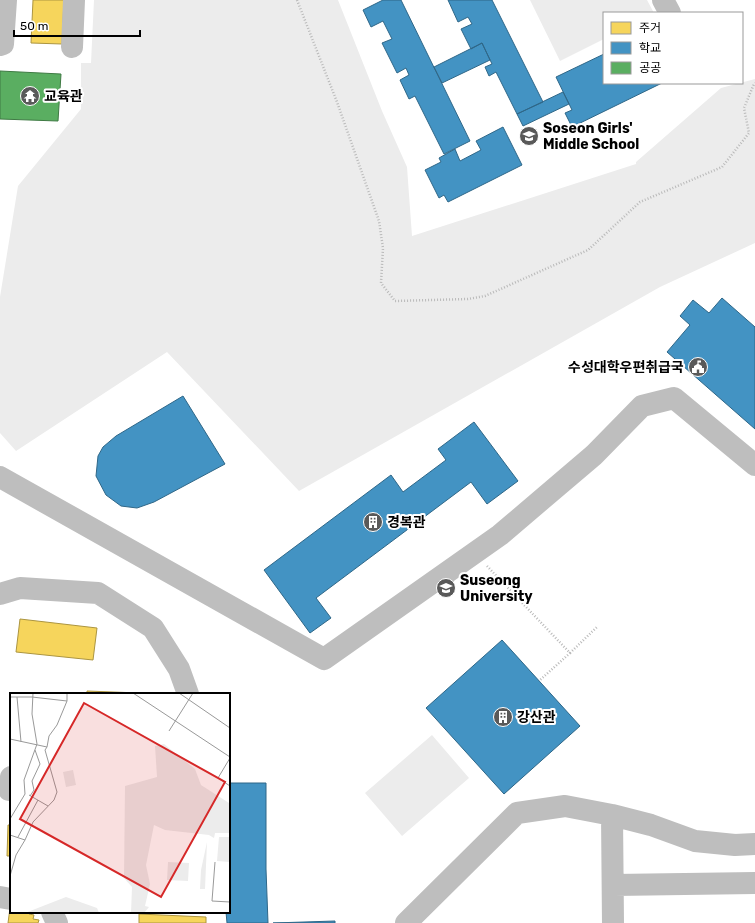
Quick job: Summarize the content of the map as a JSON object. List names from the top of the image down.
{
  "places": {
    "temple": ["교육관"],
    "school or university": ["Soseon Girls' Middle School", "Suseong University"],
    "public building": ["수성대학우편취급국"],
    "building": ["경복관", "강산관"]
  },
  "legend": ["주거", "학교", "공공"],
  "scale_bar": "50 m"
}
